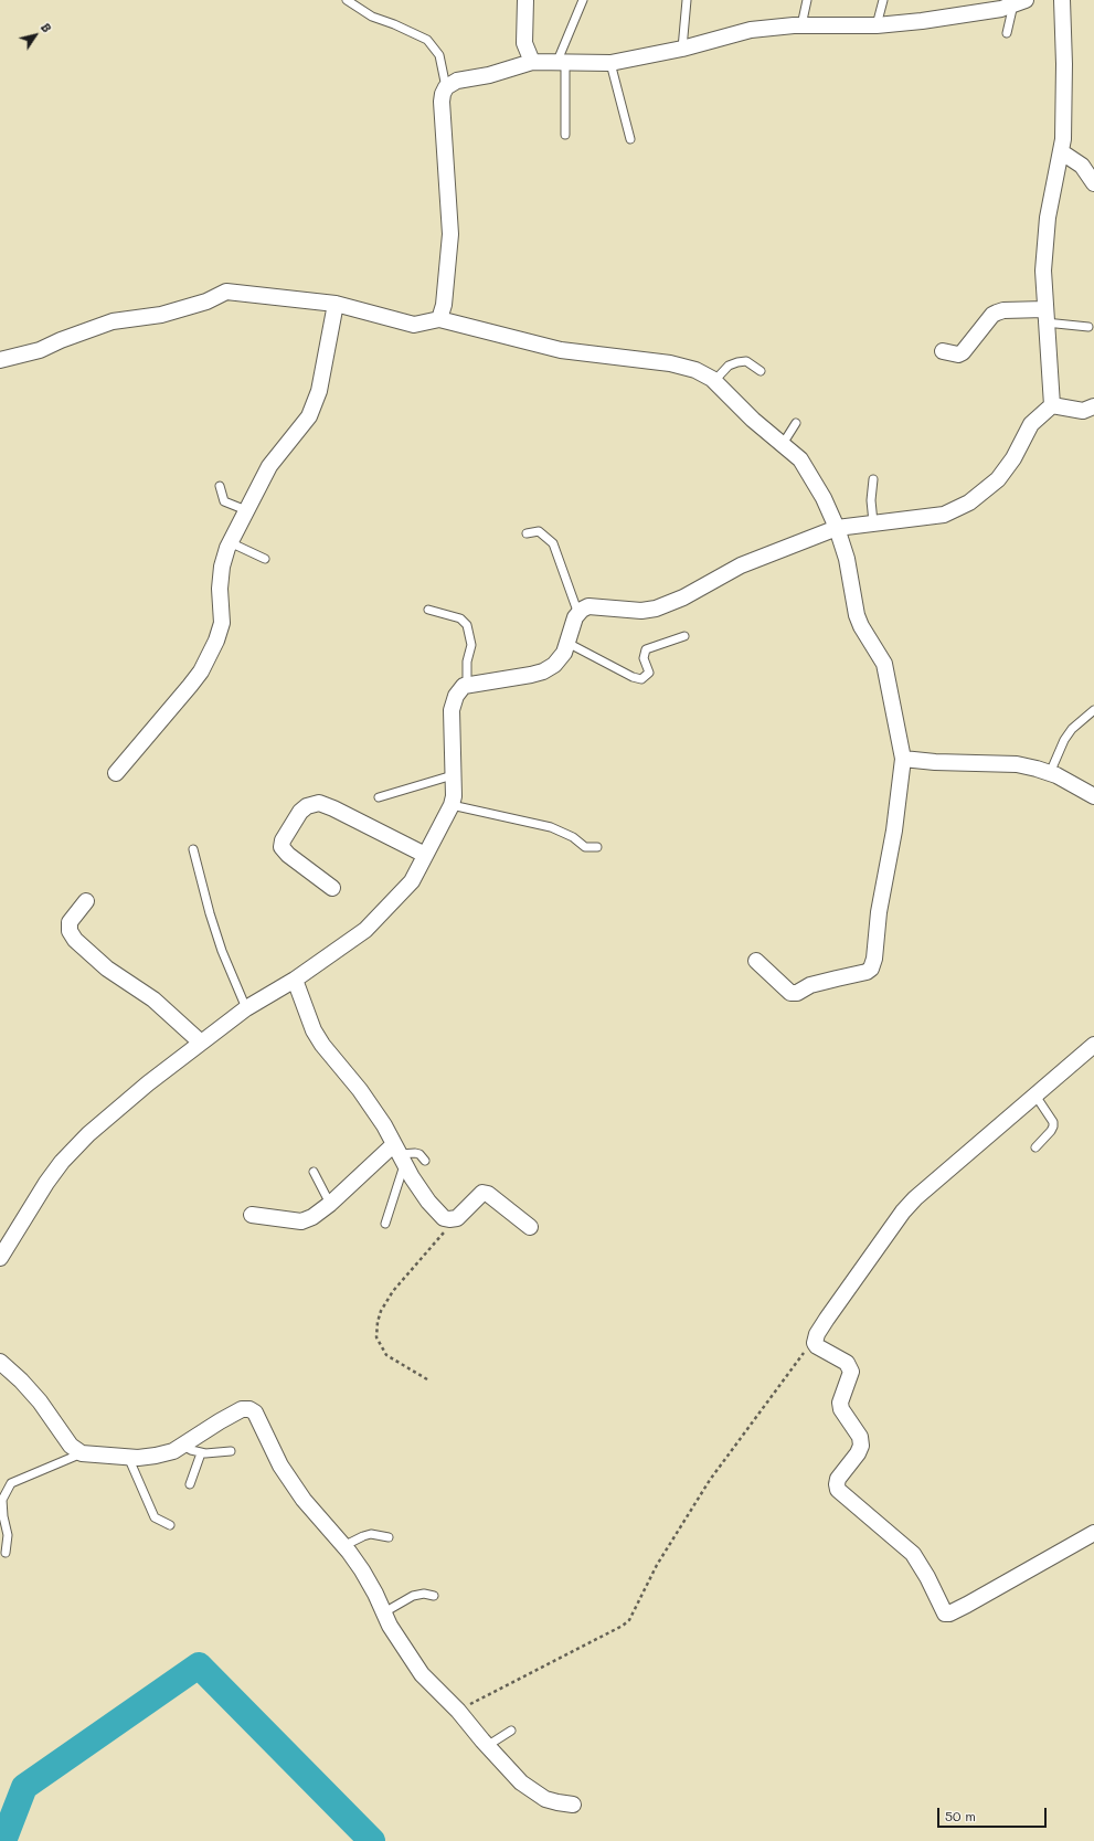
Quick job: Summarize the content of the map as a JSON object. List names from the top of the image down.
{
  "scale_bar": "50 m",
  "north": "top right"
}
